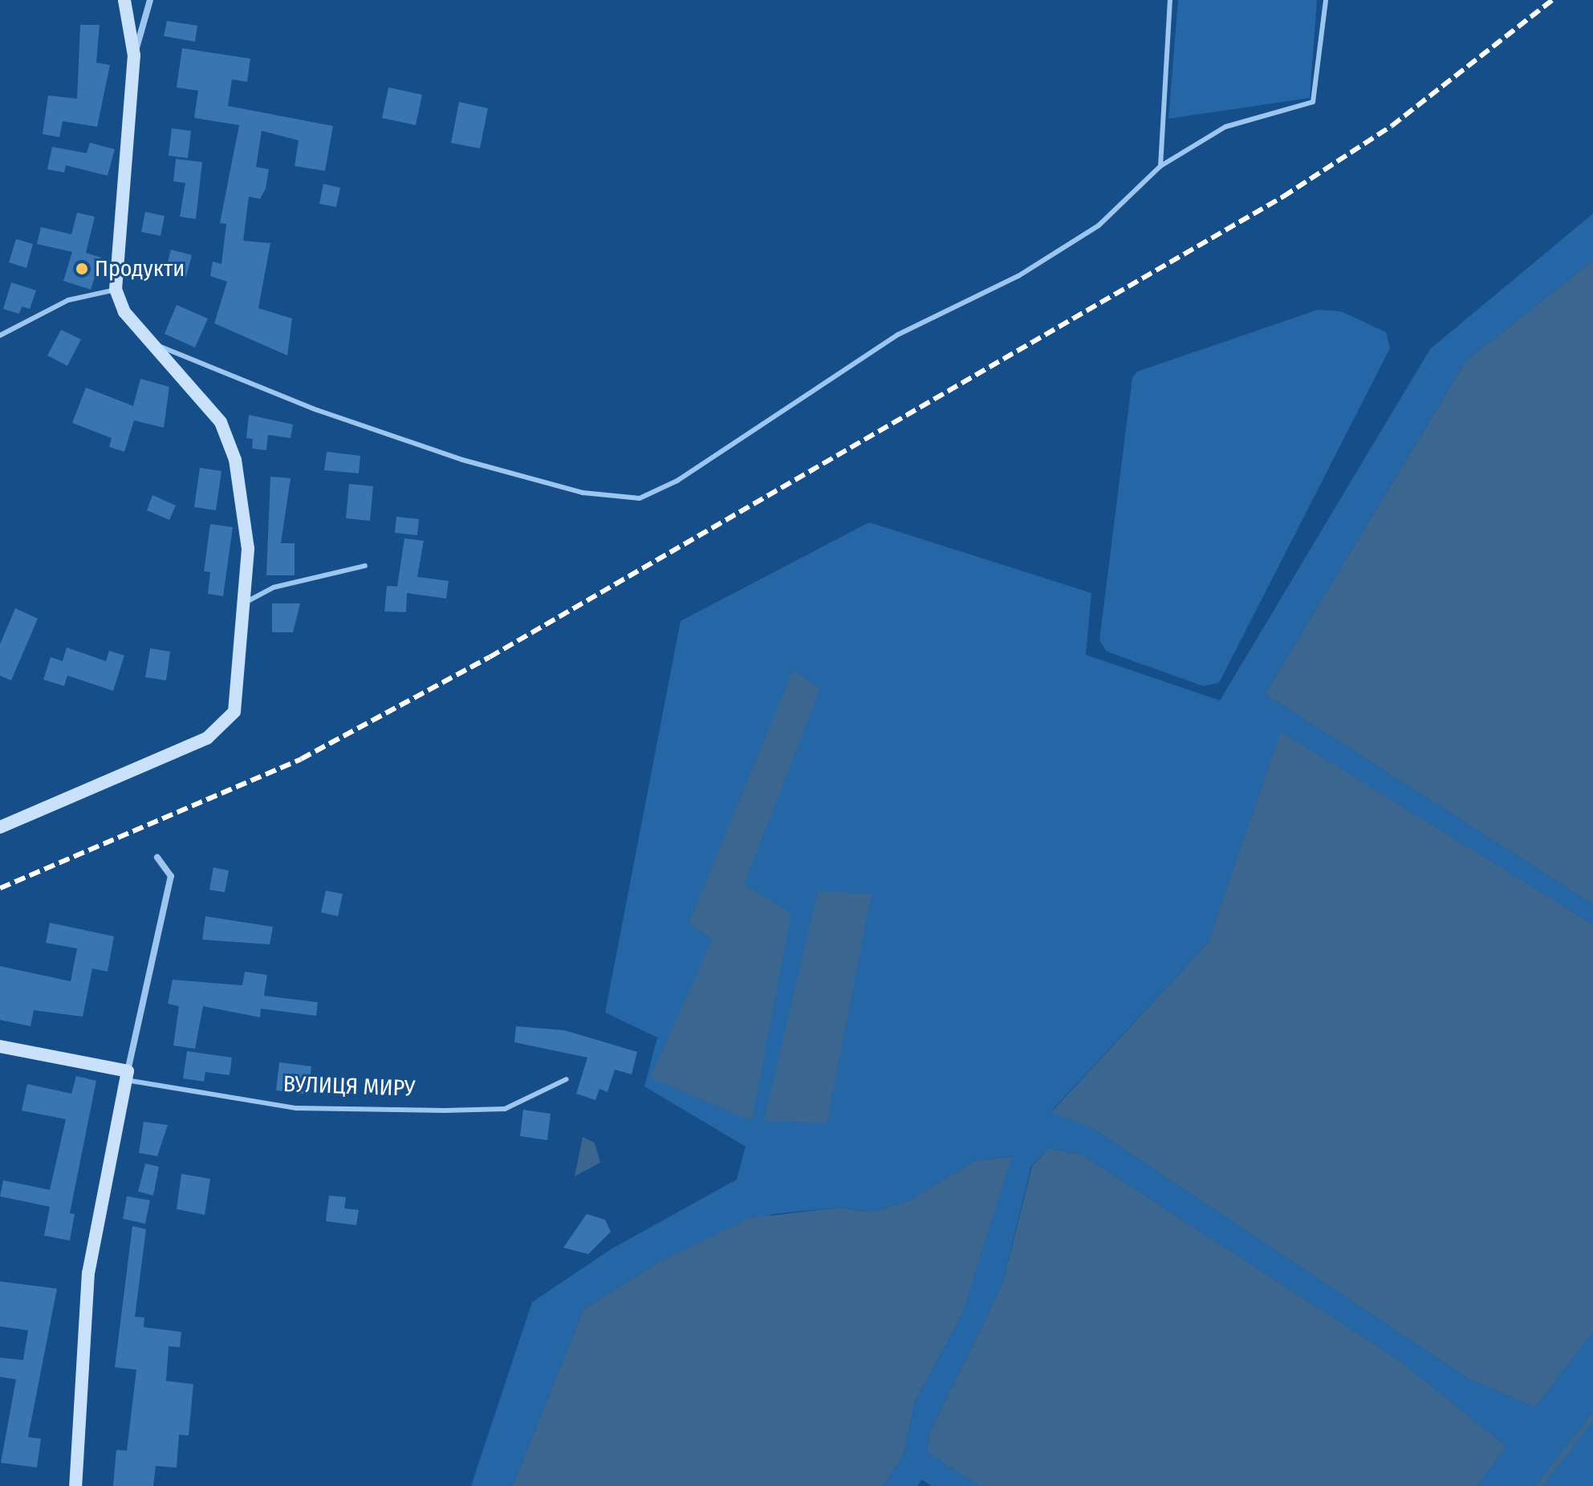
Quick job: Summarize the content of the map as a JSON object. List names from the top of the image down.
{
  "streets": {
    "street": ["ВУЛИЦЯ МИРУ"]
  },
  "places": ["Продукти"]
}
